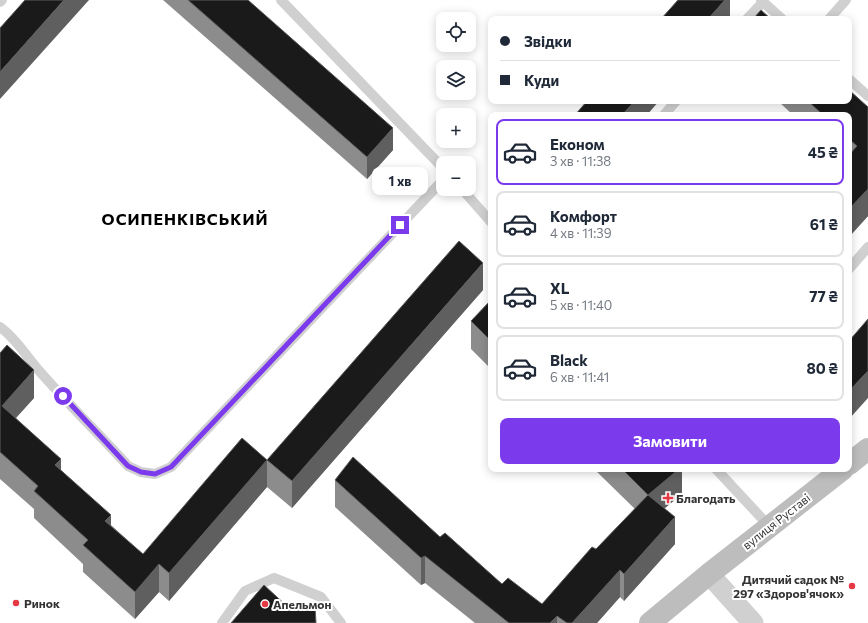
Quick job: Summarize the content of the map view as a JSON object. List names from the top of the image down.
{
  "streets": {
    "street": ["вулиця Руставі"]
  },
  "districts": ["ОСИПЕНКІВСЬКИЙ"],
  "places": {
    "health": ["Благодать"],
    "other": ["Дитячий садок № 297 «Здоров'ячок»", "Ринок", "Апельмон"]
  },
  "page": {
    "map_buttons": ["+", "−"],
    "banner": ["Звідки", "Куди"],
    "list": [
      {
        "name": "Економ",
        "note": "3 хв · 11:38",
        "value": "45 ₴"
      },
      {
        "name": "Комфорт",
        "note": "4 хв · 11:39",
        "value": "61 ₴"
      },
      {
        "name": "XL",
        "note": "5 хв · 11:40",
        "value": "77 ₴"
      },
      {
        "name": "Black",
        "note": "6 хв · 11:41",
        "value": "80 ₴"
      }
    ],
    "bubble": "1 хв",
    "buttons": "Замовити"
  }
}
